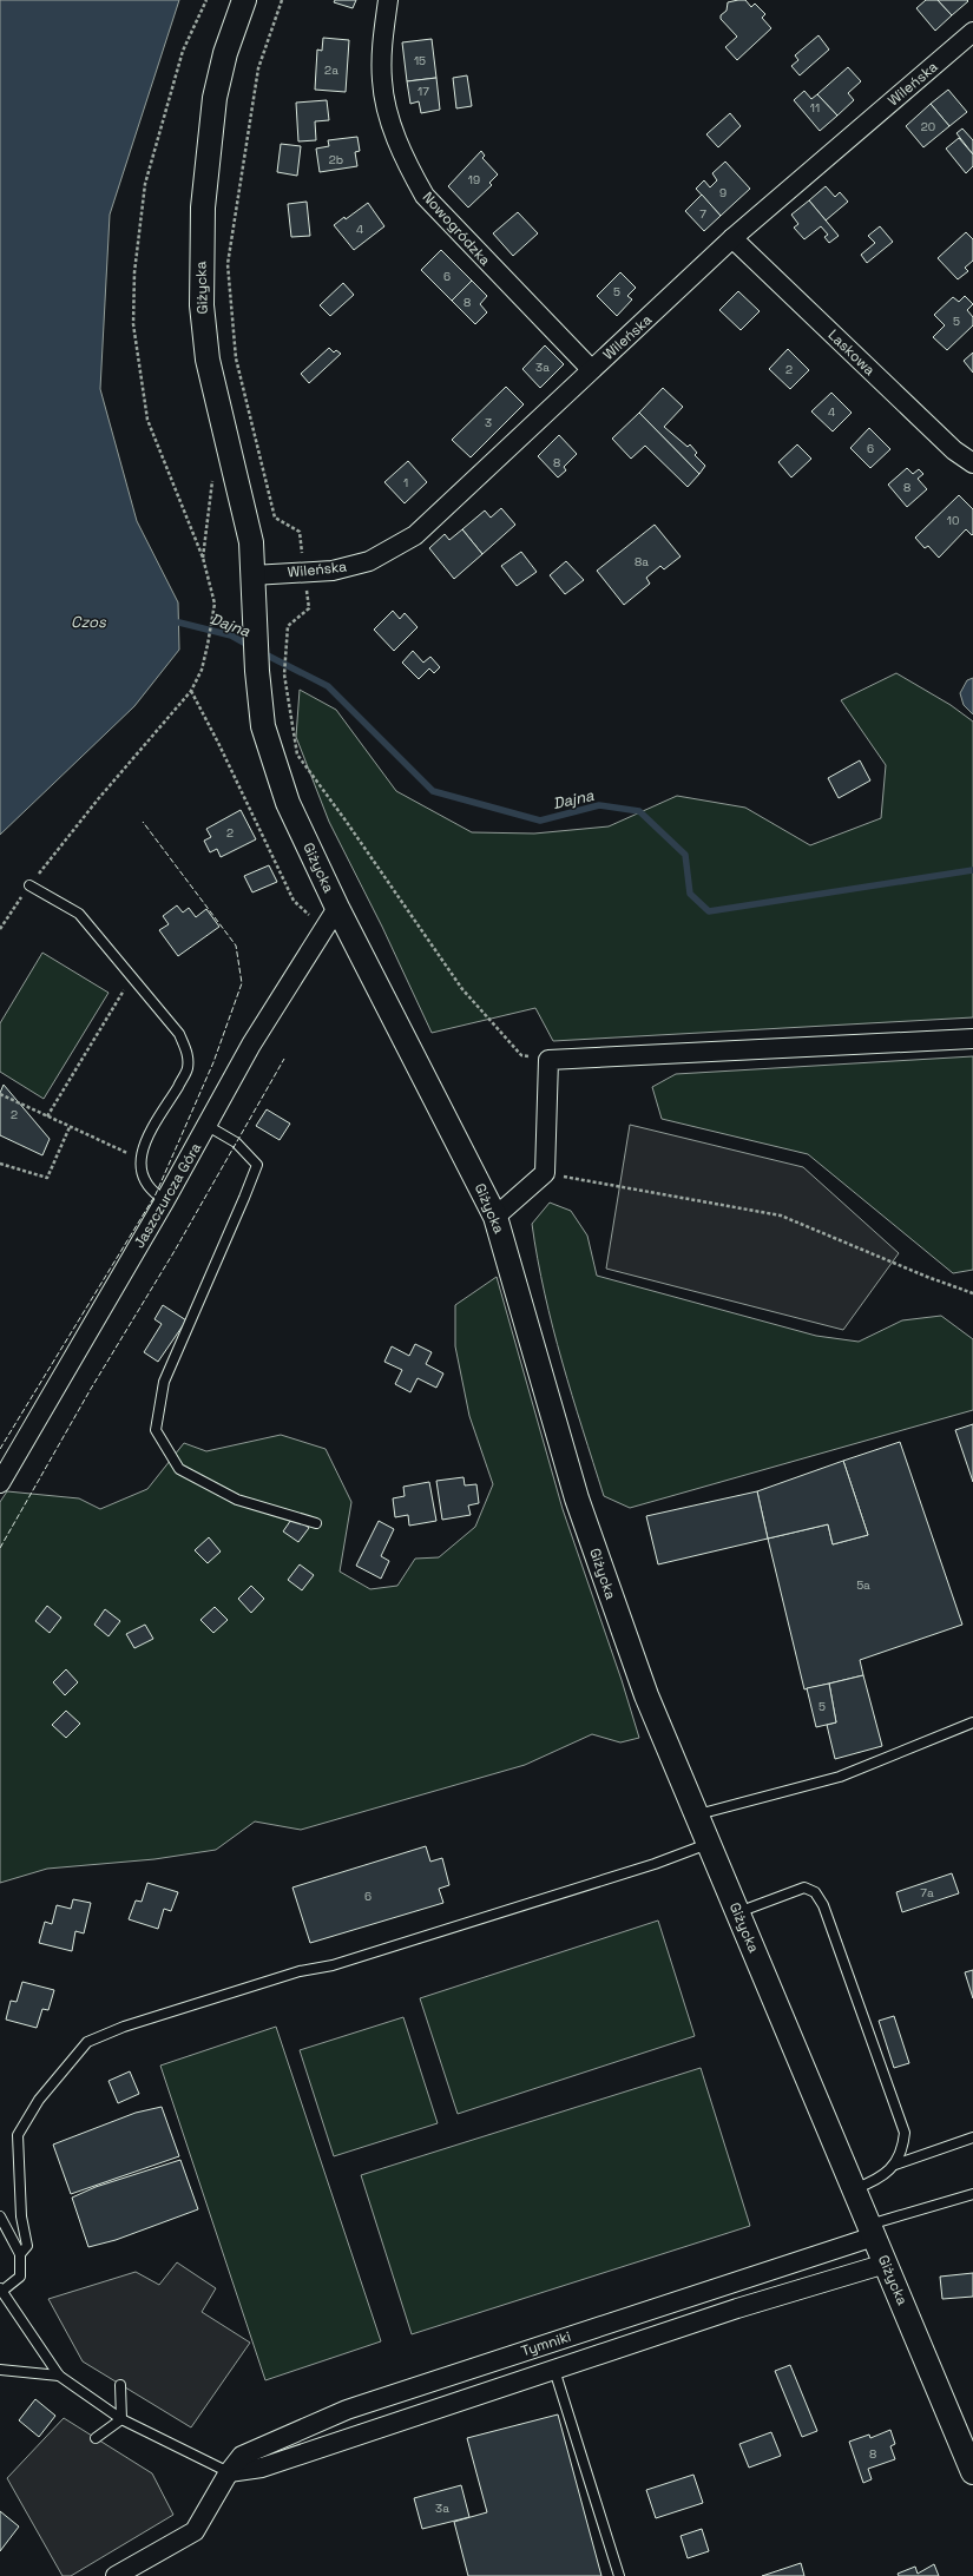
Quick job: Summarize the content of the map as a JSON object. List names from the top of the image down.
{
  "streets": {
    "street": [
      "Wileńska",
      "Nowogródzka",
      "Giżycka",
      "Laskowa",
      "Jaszczurcza Góra",
      "Tymniki"
    ]
  },
  "crossings": [
    ["Wileńska", "Nowogródzka"],
    ["Wileńska", "Giżycka"],
    ["Wileńska", "Laskowa"],
    ["Giżycka", "Jaszczurcza Góra"],
    ["Giżycka", "Tymniki"]
  ],
  "water": ["Czos", "Dajna"],
  "house_numbers": [
    "15",
    "2a",
    "17",
    "11",
    "20",
    "2b",
    "19",
    "9",
    "7",
    "4",
    "6",
    "5",
    "8",
    "5",
    "3a",
    "2",
    "4",
    "3",
    "6",
    "8",
    "1",
    "8",
    "10",
    "8a",
    "2",
    "2",
    "5a",
    "5",
    "7a",
    "6",
    "8",
    "3a"
  ]
}
